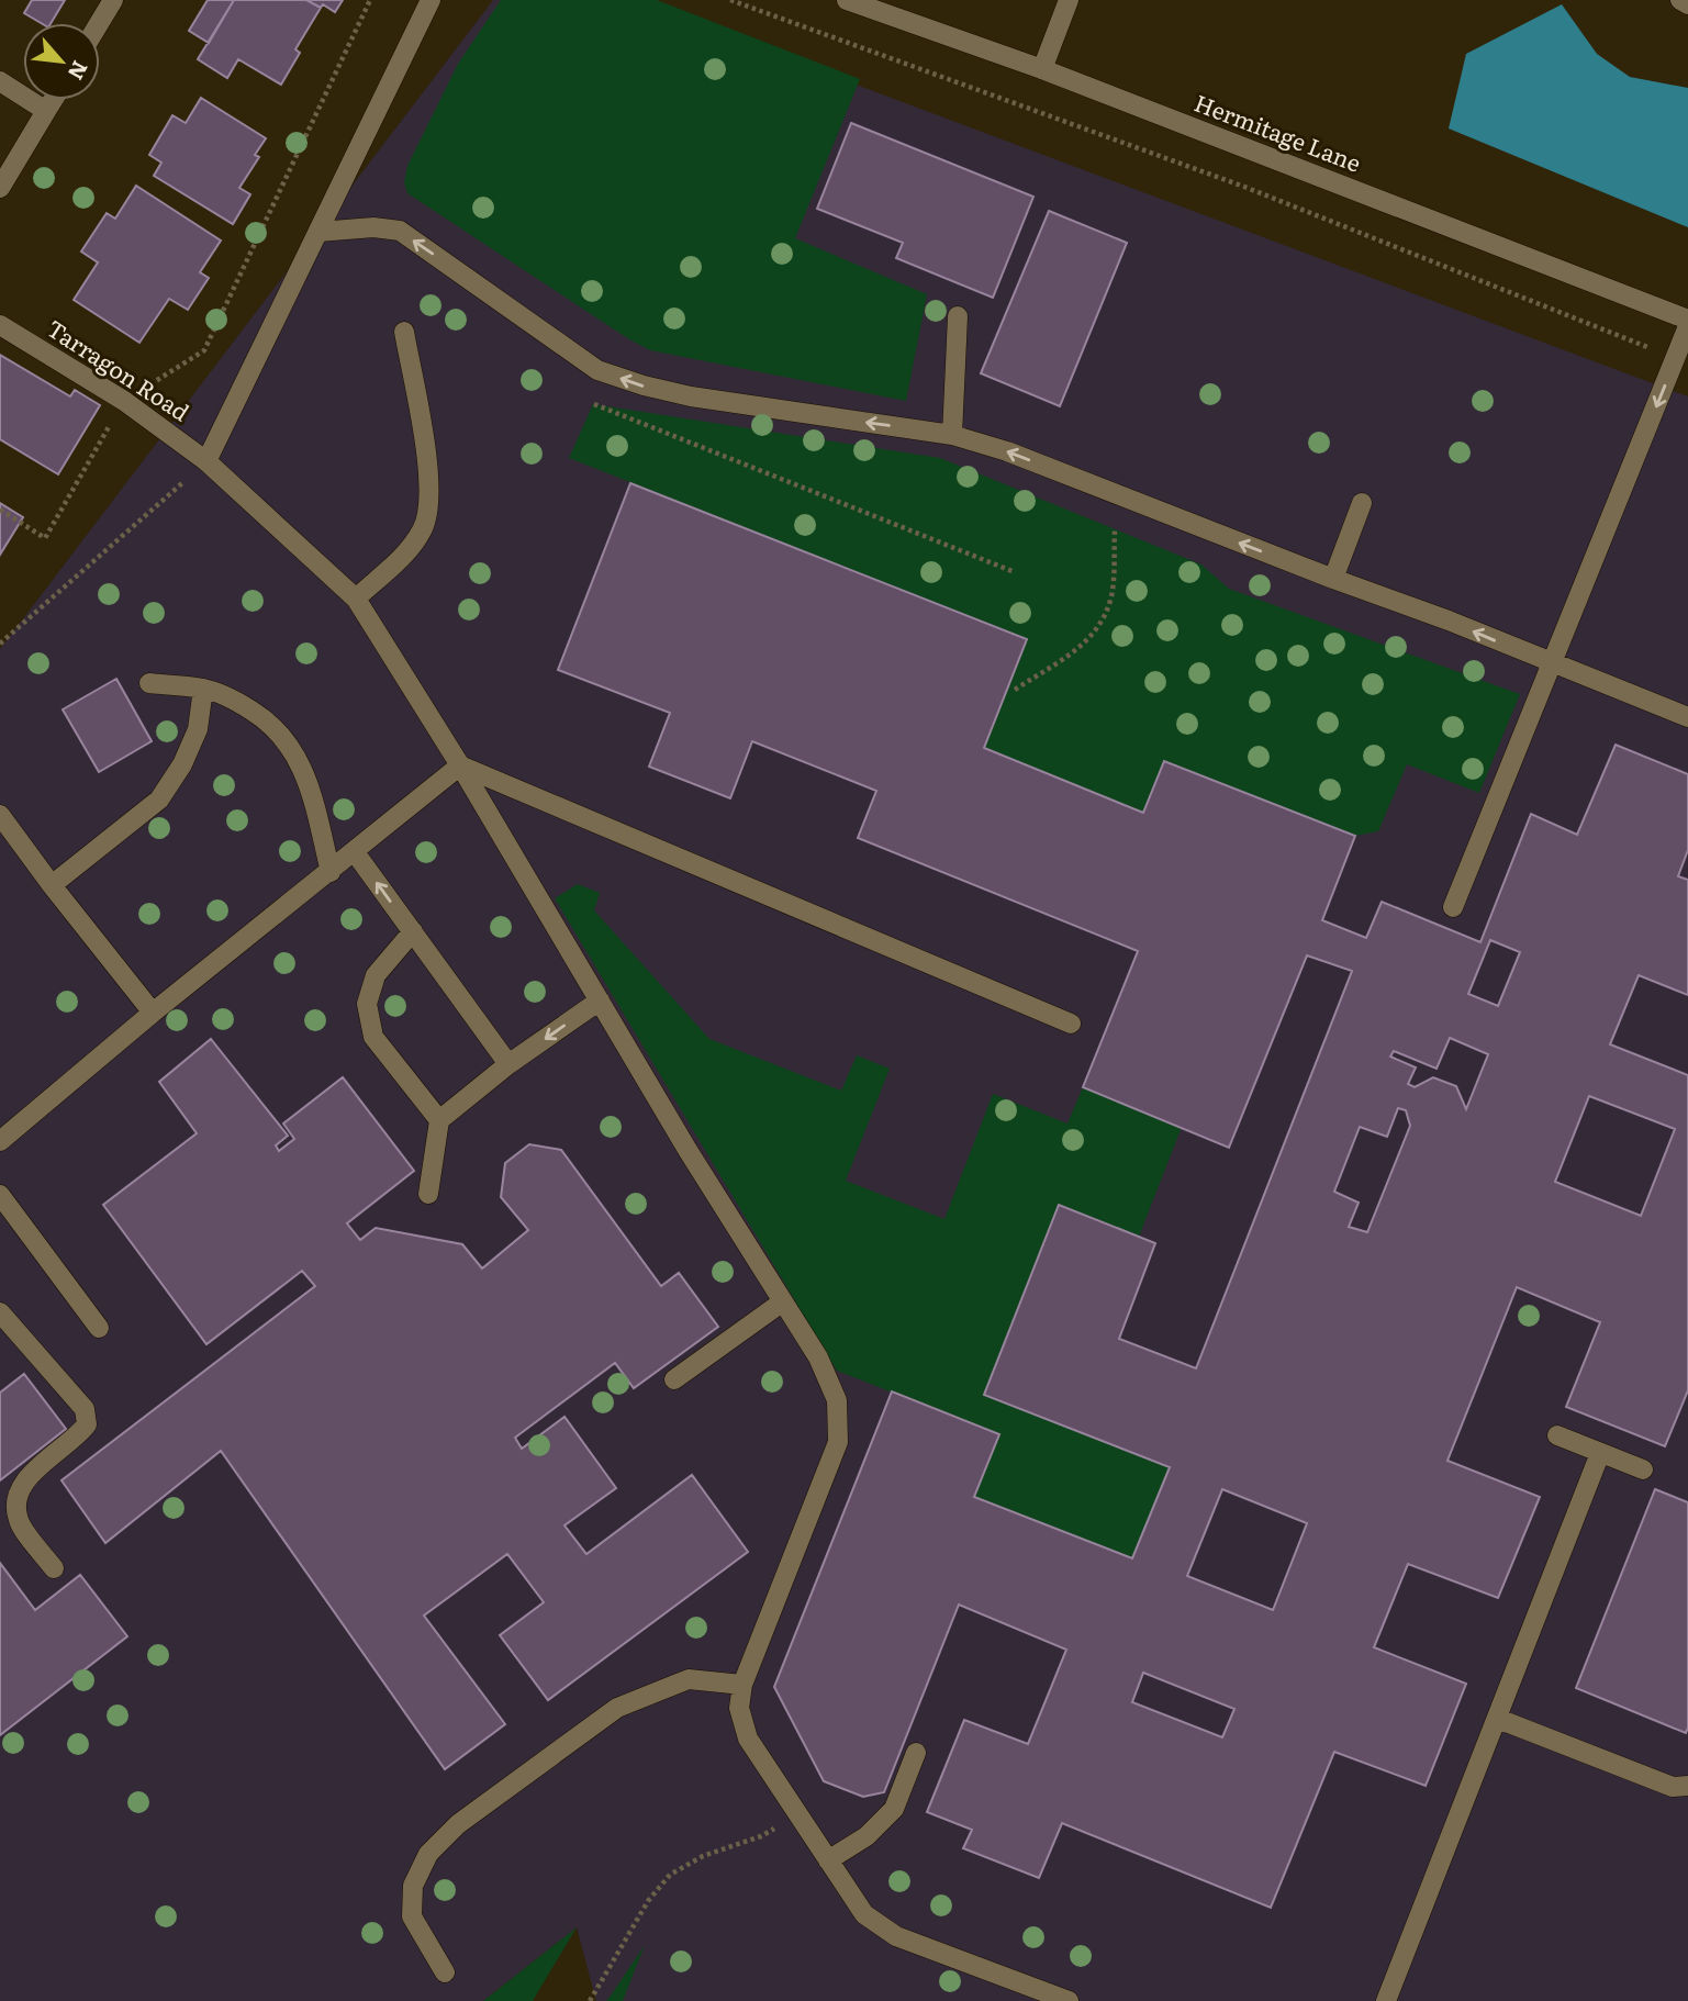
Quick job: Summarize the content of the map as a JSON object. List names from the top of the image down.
{
  "streets": {
    "main road": ["Hermitage Lane", "Tarragon Road"]
  },
  "north": "bottom right"
}
